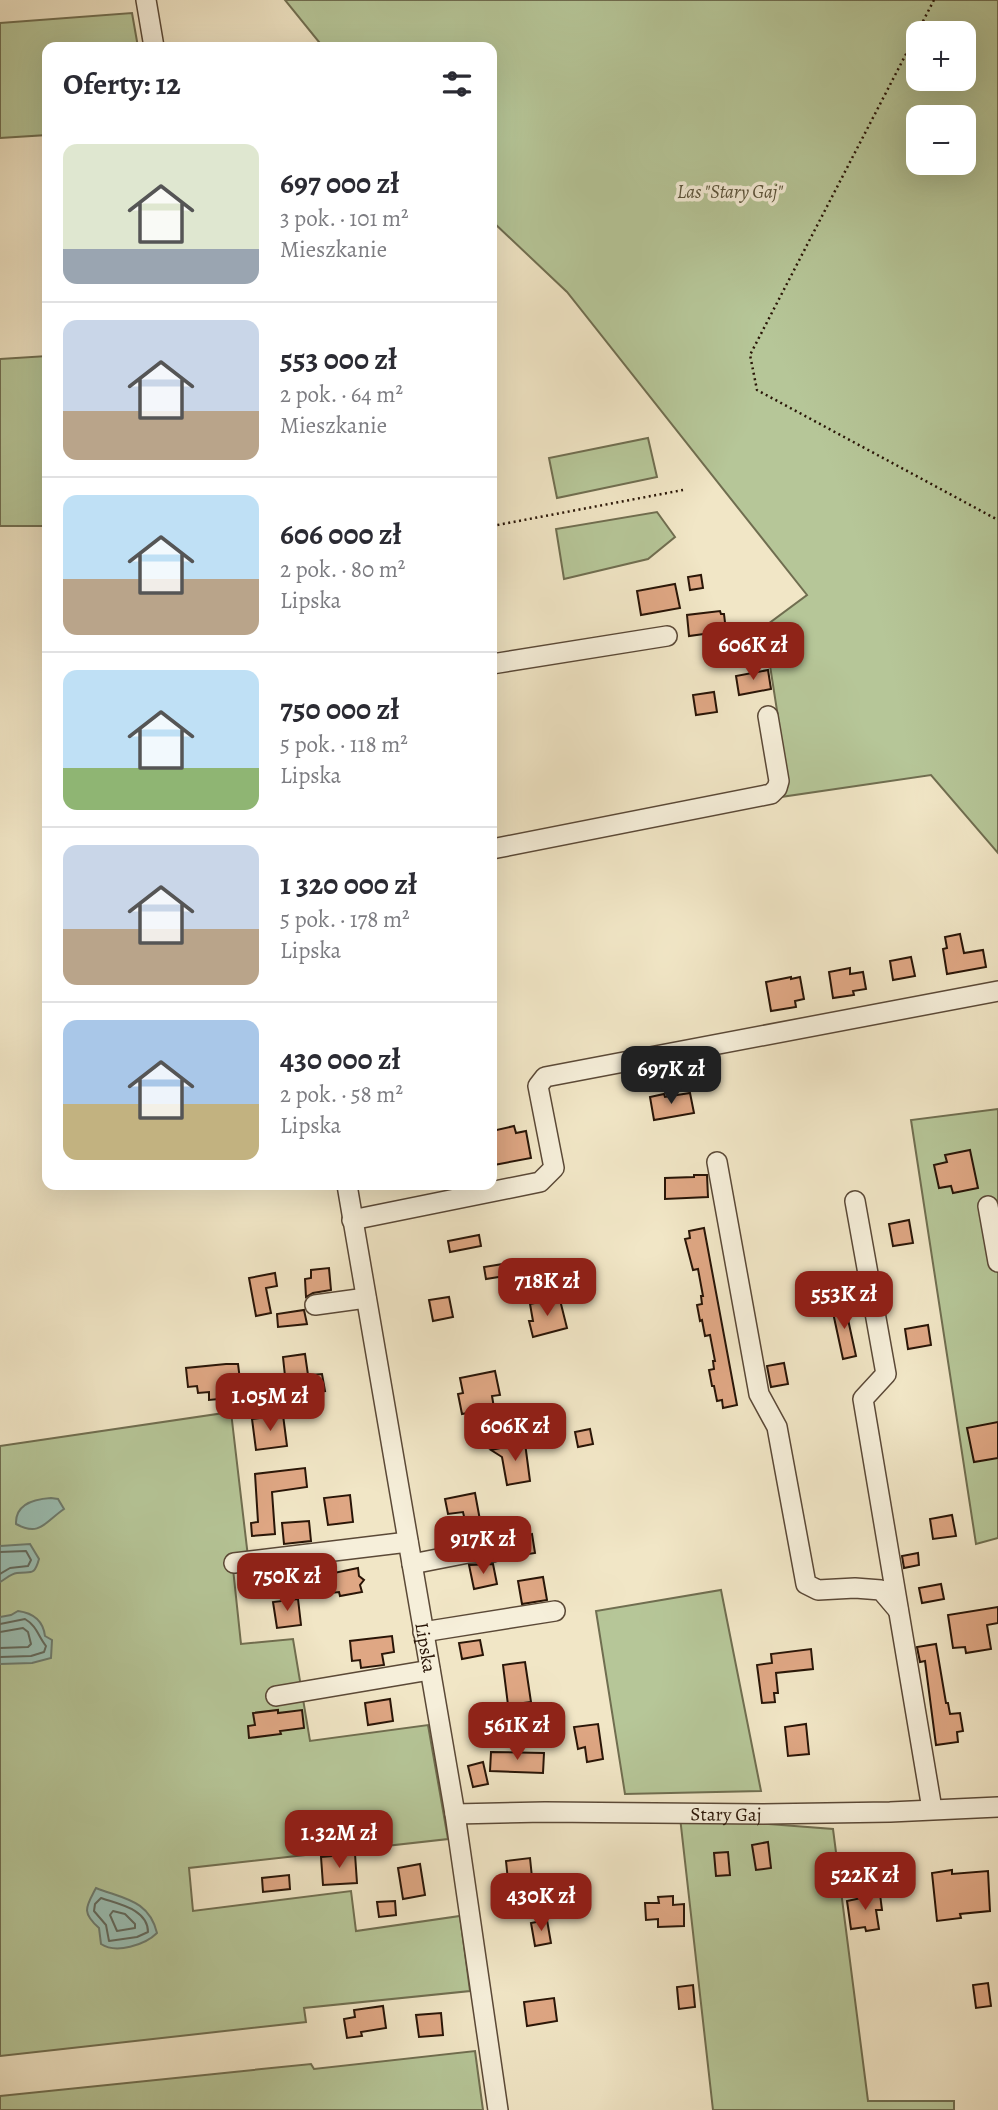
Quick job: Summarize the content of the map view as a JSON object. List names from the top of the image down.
{
  "streets": {
    "street": ["Lipska", "Stary Gaj"]
  },
  "crossings": [
    ["Lipska", "Stary Gaj"]
  ],
  "parks": ["Las \"Stary Gaj\""],
  "page": {
    "map_buttons": ["+", "−"],
    "heading": "Oferty: 12",
    "list": [
      {
        "name": "697 000 zł",
        "note": "3 pok. · 101 m² · Mieszkanie"
      },
      {
        "name": "553 000 zł",
        "note": "2 pok. · 64 m² · Mieszkanie"
      },
      {
        "name": "606 000 zł",
        "note": "2 pok. · 80 m² · Lipska"
      },
      {
        "name": "750 000 zł",
        "note": "5 pok. · 118 m² · Lipska"
      },
      {
        "name": "1 320 000 zł",
        "note": "5 pok. · 178 m² · Lipska"
      },
      {
        "name": "430 000 zł",
        "note": "2 pok. · 58 m² · Lipska"
      }
    ],
    "price": [
      "606K zł",
      "697K zł",
      "718K zł",
      "553K zł",
      "1.05M zł",
      "606K zł",
      "917K zł",
      "750K zł",
      "561K zł",
      "1.32M zł",
      "522K zł",
      "430K zł"
    ]
  }
}
